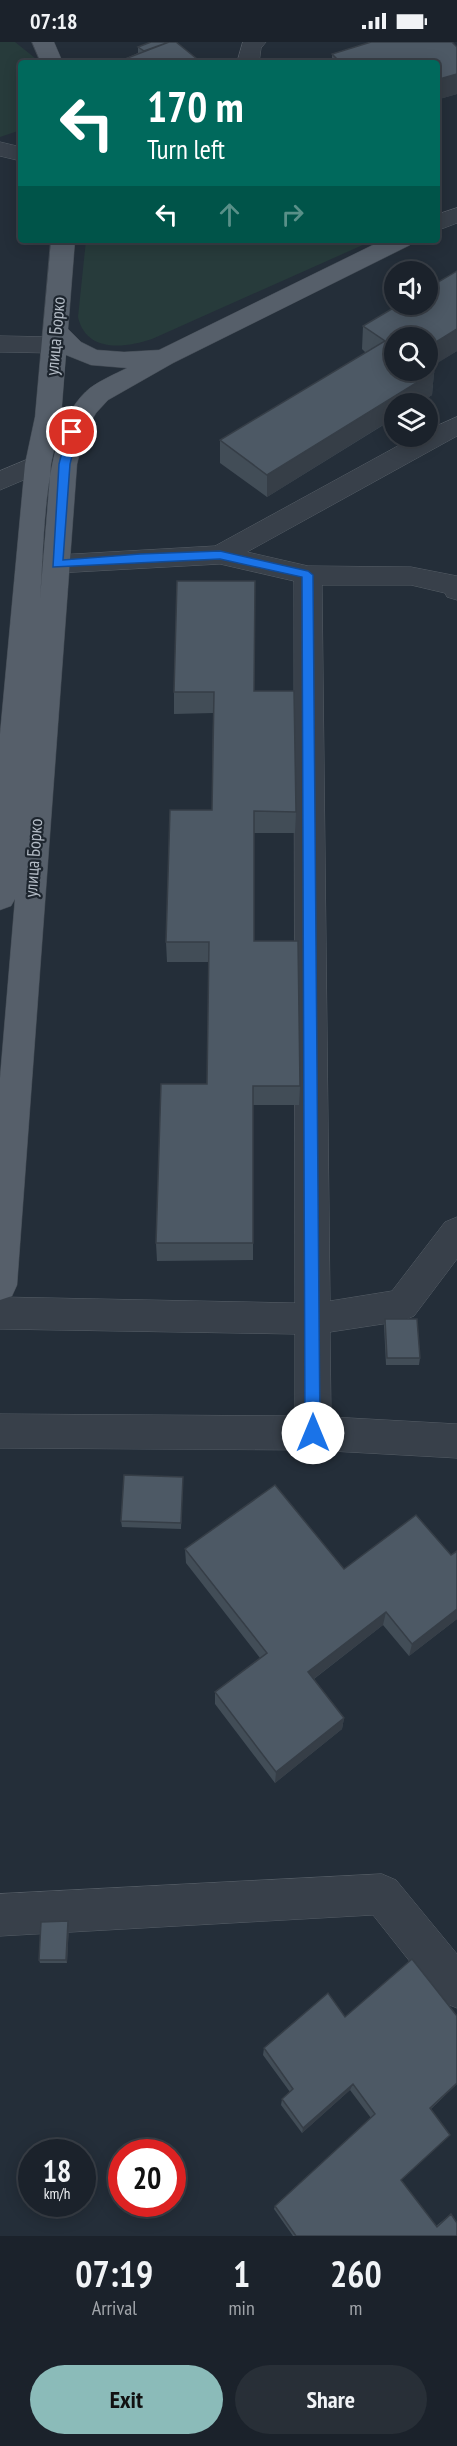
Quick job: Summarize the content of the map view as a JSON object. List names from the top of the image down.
{
  "streets": {
    "main road": ["улица Борко"]
  },
  "page": {
    "status": "07:18",
    "turn": ["170 m", "Turn left"],
    "speed": "18 km/h",
    "limit": "20",
    "eta": [
      "07:19",
      "Arrival",
      "1",
      "min",
      "260",
      "m"
    ],
    "buttons": ["Exit", "Share"]
  }
}
